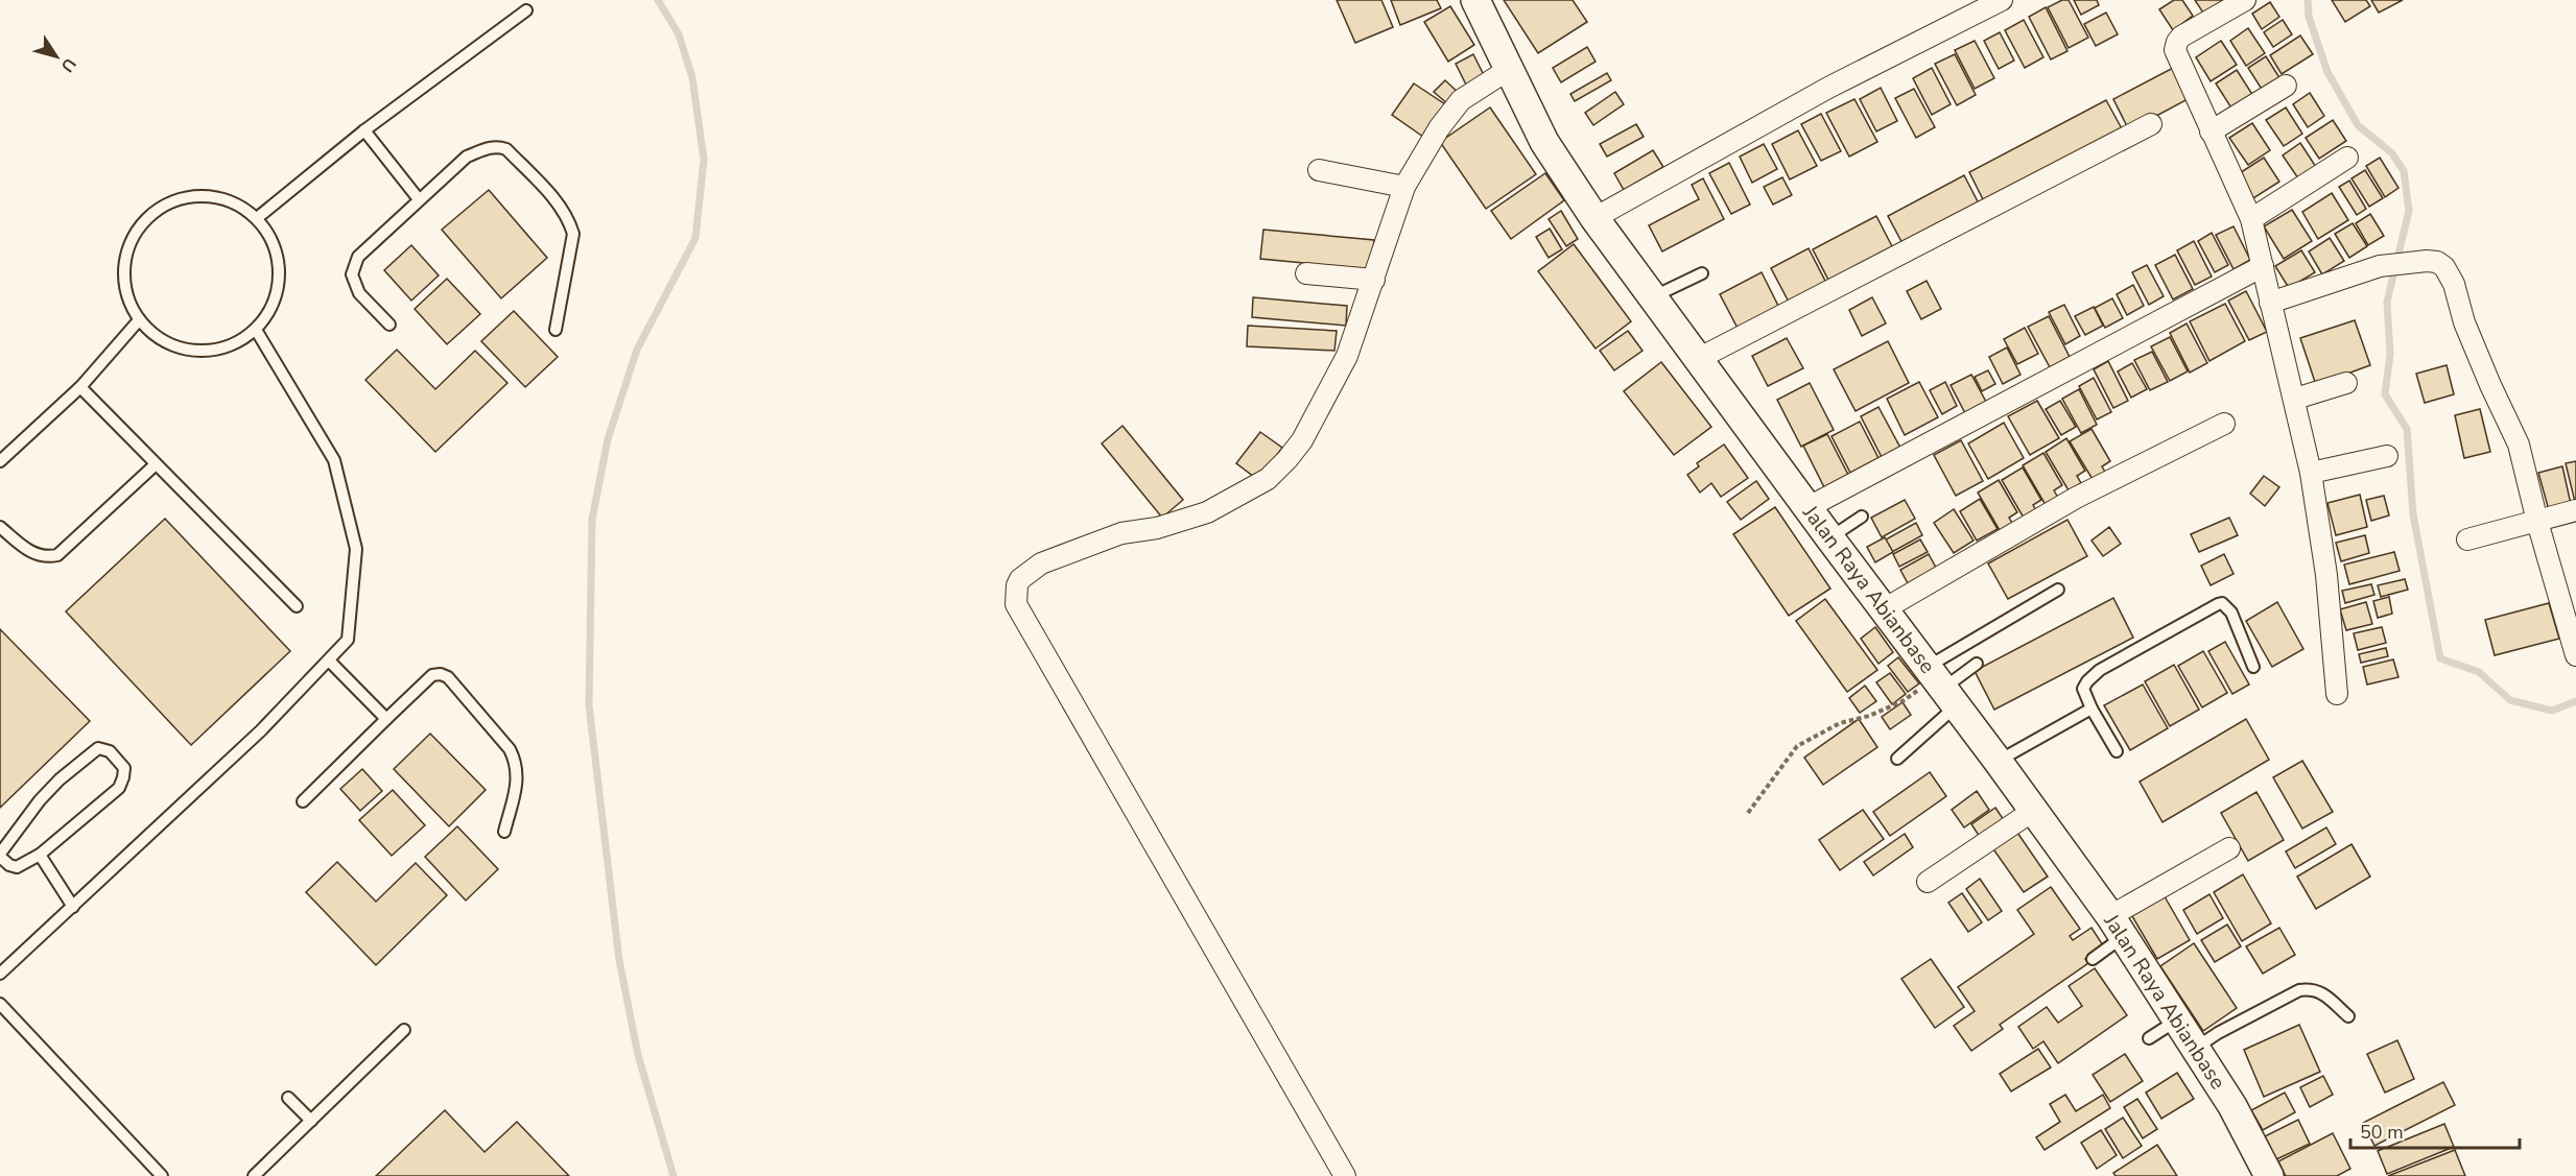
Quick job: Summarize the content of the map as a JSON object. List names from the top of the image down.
{
  "streets": {
    "main road": ["Jalan Raya Abianbase"]
  },
  "scale_bar": "50 m",
  "north": "bottom right"
}
